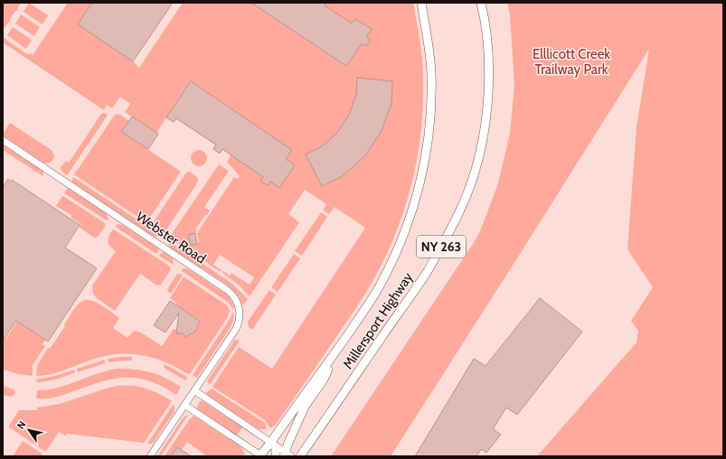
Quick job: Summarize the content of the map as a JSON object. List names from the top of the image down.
{
  "streets": {
    "main road": ["NY 263", "Millersport Highway"],
    "street": ["Webster Road"]
  },
  "parks": ["Elllicott Creek Trailway Park"],
  "north": "top left"
}
